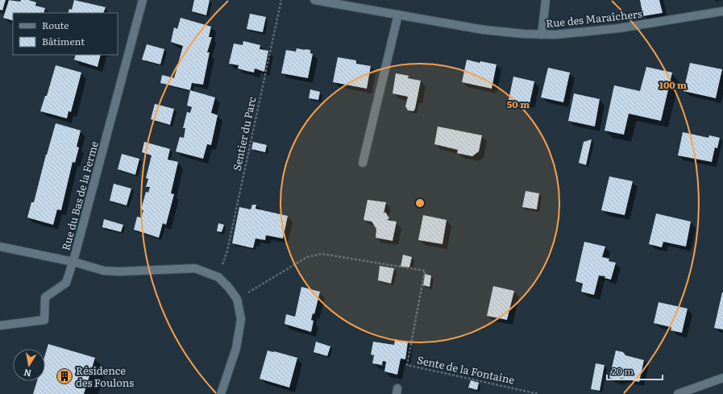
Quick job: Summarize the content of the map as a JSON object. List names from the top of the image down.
{
  "streets": {
    "street": ["Rue des Maraîchers", "Rue du Bas de la Ferme"],
    "path": ["Sentier du Parc", "Sente de la Fontaine"]
  },
  "places": {
    "building": ["Résidence des Foulons"]
  },
  "legend": ["Route", "Bâtiment"],
  "scale_bar": "20 m",
  "north": "bottom",
  "rings": ["100 m", "50 m"]
}
